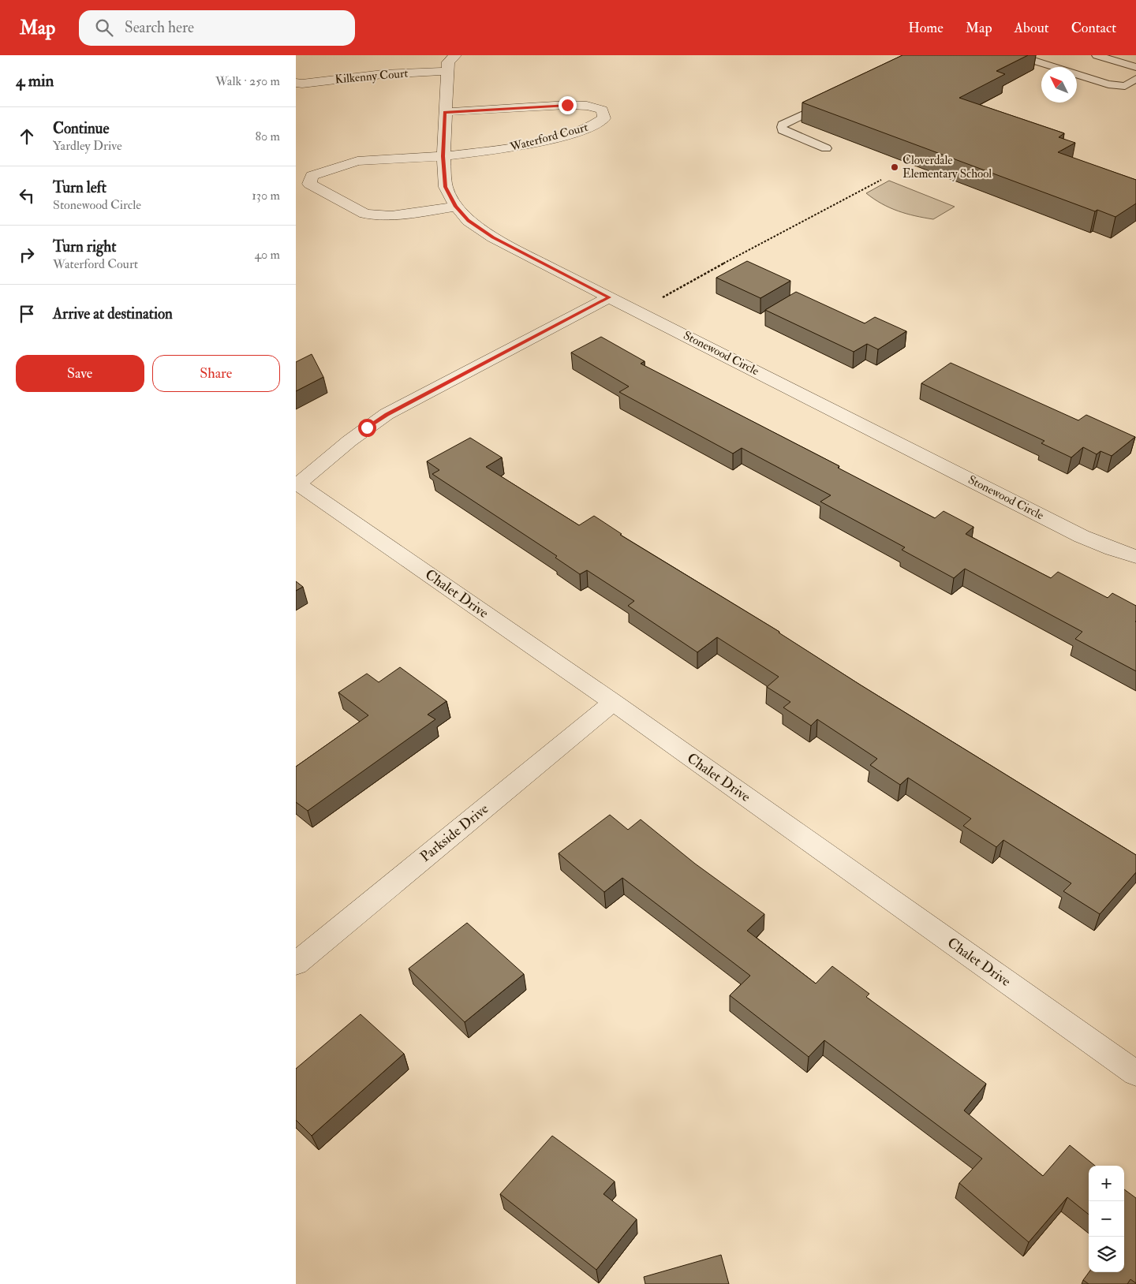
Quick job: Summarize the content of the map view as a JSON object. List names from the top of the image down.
{
  "streets": {
    "street": [
      "Kilkenny Court",
      "Waterford Court",
      "Stonewood Circle",
      "Chalet Drive",
      "Parkside Drive"
    ]
  },
  "crossings": [
    ["Kilkenny Court", "Stonewood Circle"],
    ["Waterford Court", "Stonewood Circle"],
    ["Chalet Drive", "Parkside Drive"]
  ],
  "places": ["Cloverdale Elementary School"],
  "north": "top left",
  "page": {
    "header": "Map",
    "search": "Search here",
    "nav": [
      "Home",
      "Map",
      "About",
      "Contact"
    ],
    "heading": ["4 min", "Walk · 250 m"],
    "list": [
      ["Continue", "Yardley Drive", "80 m"],
      ["Turn left", "Stonewood Circle", "130 m"],
      ["Turn right", "Waterford Court", "40 m"],
      "Arrive at destination"
    ],
    "buttons": ["Save", "Share"],
    "map_buttons": ["+", "−"]
  }
}
